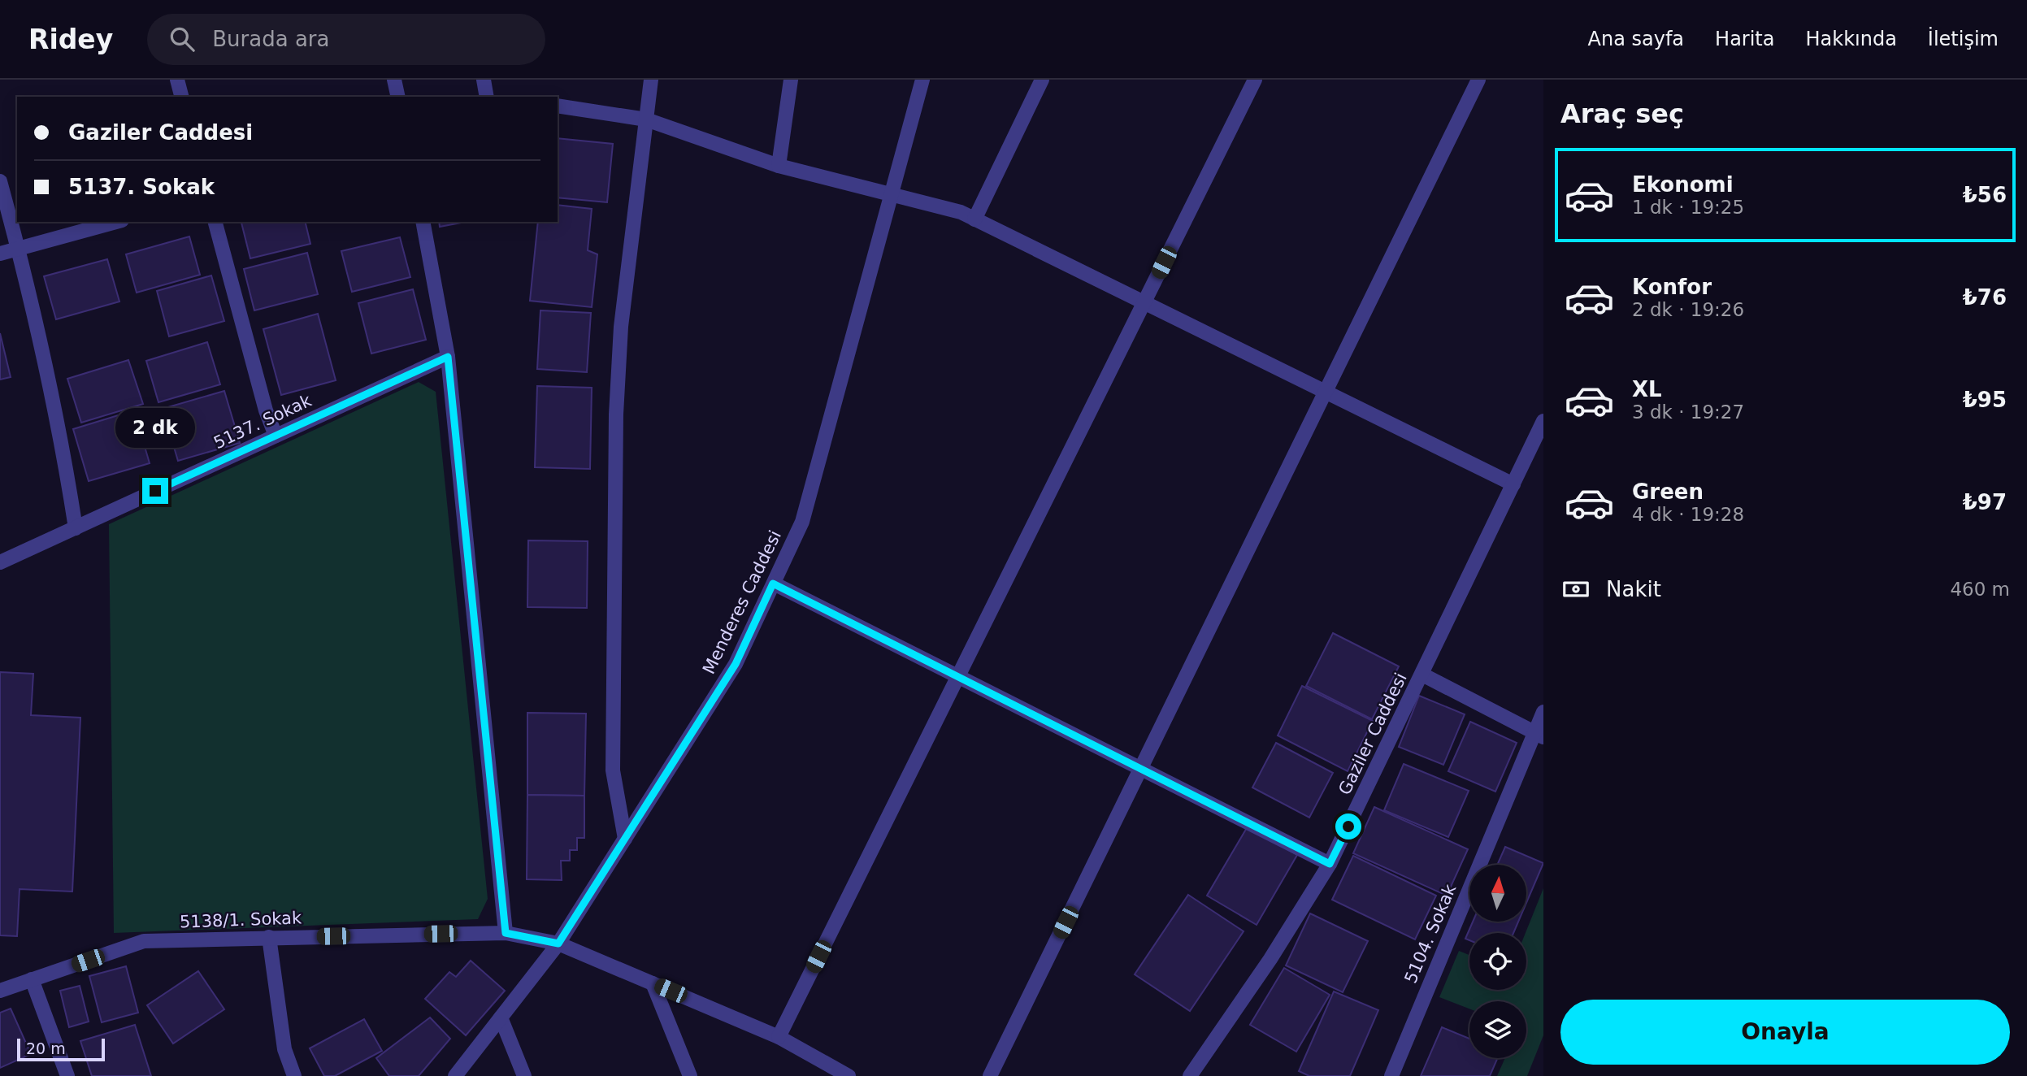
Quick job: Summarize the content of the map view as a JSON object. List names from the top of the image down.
{
  "streets": {
    "street": [
      "5137. Sokak",
      "Menderes Caddesi",
      "Gaziler Caddesi",
      "5138/1. Sokak",
      "5104. Sokak"
    ]
  },
  "crossings": [
    ["Menderes Caddesi", "5138/1. Sokak"]
  ],
  "scale_bar": "20 m",
  "north": "top",
  "page": {
    "header": "Ridey",
    "search": "Burada ara",
    "nav": [
      "Ana sayfa",
      "Harita",
      "Hakkında",
      "İletişim"
    ],
    "heading": "Araç seç",
    "banner": ["Gaziler Caddesi", "5137. Sokak"],
    "list": [
      {
        "name": "Ekonomi",
        "note": "1 dk · 19:25",
        "value": "₺56"
      },
      {
        "name": "Konfor",
        "note": "2 dk · 19:26",
        "value": "₺76"
      },
      {
        "name": "XL",
        "note": "3 dk · 19:27",
        "value": "₺95"
      },
      {
        "name": "Green",
        "note": "4 dk · 19:28",
        "value": "₺97"
      }
    ],
    "bubble": "2 dk",
    "pay": ["Nakit", "460 m"],
    "buttons": "Onayla",
    "scale": "20 m"
  }
}
